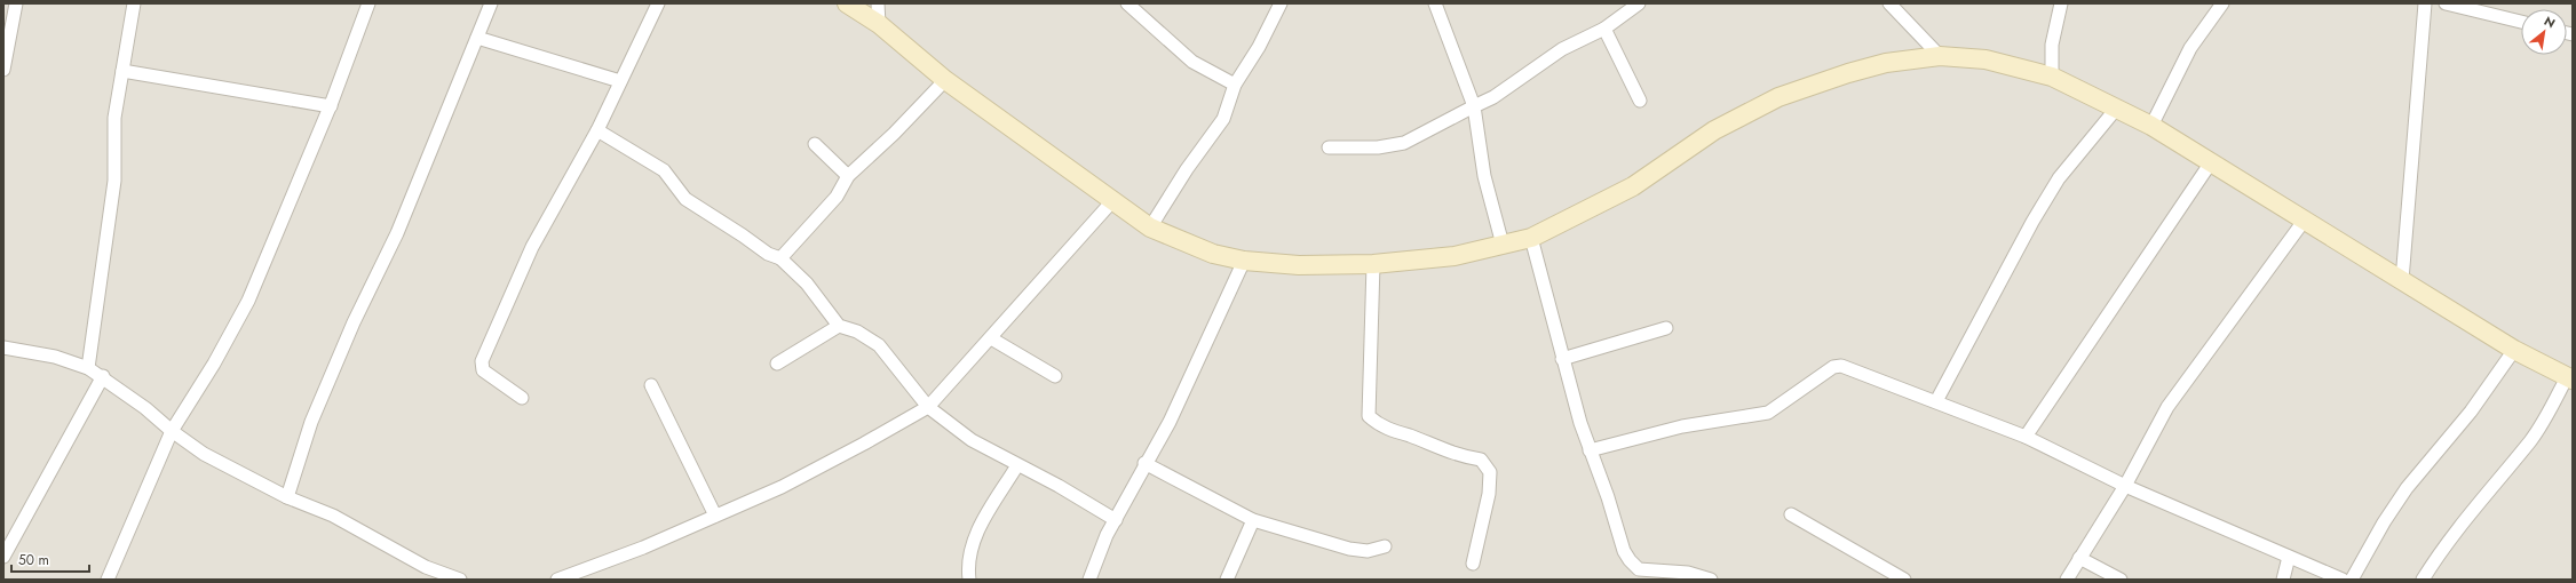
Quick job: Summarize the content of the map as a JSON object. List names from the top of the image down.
{
  "scale_bar": "50 m",
  "north": "top right"
}
